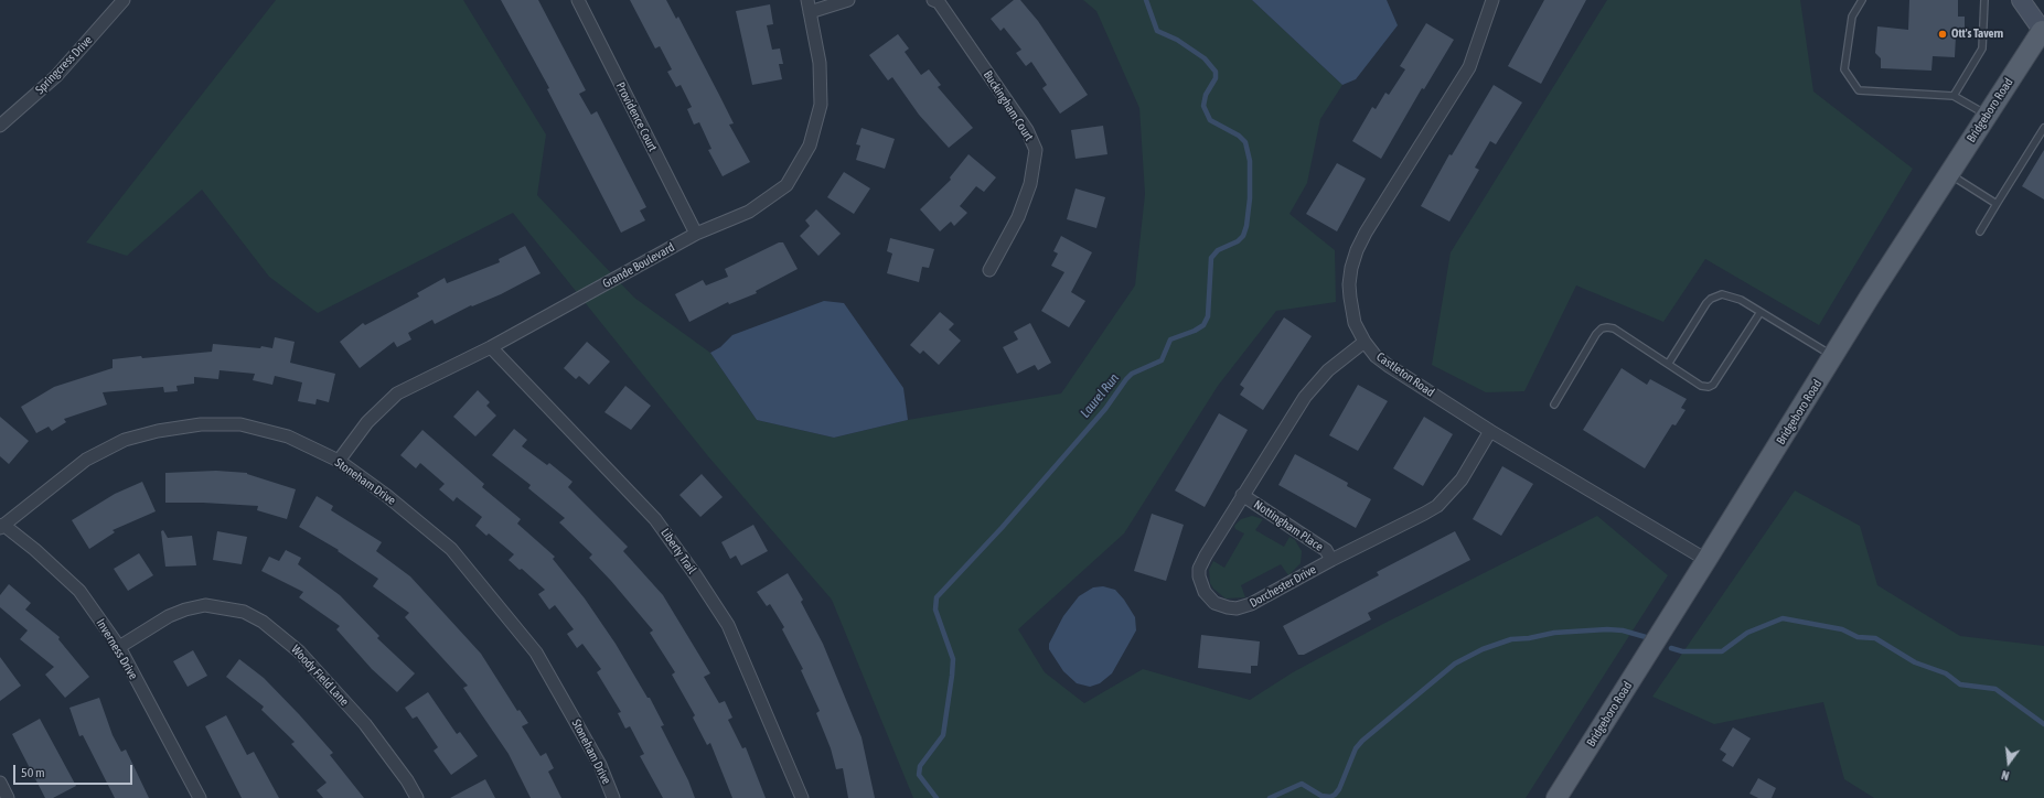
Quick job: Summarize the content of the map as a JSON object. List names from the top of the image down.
{
  "streets": {
    "main road": ["Bridgeboro Road"],
    "street": [
      "Springcress Drive",
      "Buckingham Court",
      "Providence Court",
      "Grande Boulevard",
      "Castleton Road",
      "Stoneham Drive",
      "Nottingham Place",
      "Liberty Trail",
      "Dorchester Drive",
      "Inverness Drive",
      "Woody Field Lane"
    ]
  },
  "crossings": [
    ["Bridgeboro Road", "Castleton Road"],
    ["Providence Court", "Grande Boulevard"],
    ["Grande Boulevard", "Stoneham Drive"],
    ["Grande Boulevard", "Liberty Trail"],
    ["Castleton Road", "Dorchester Drive"],
    ["Stoneham Drive", "Inverness Drive"],
    ["Nottingham Place", "Dorchester Drive"],
    ["Inverness Drive", "Woody Field Lane"]
  ],
  "water": ["Laurel Run"],
  "places": ["Ott's Tavern"],
  "scale_bar": "50 m",
  "north": "bottom"
}
